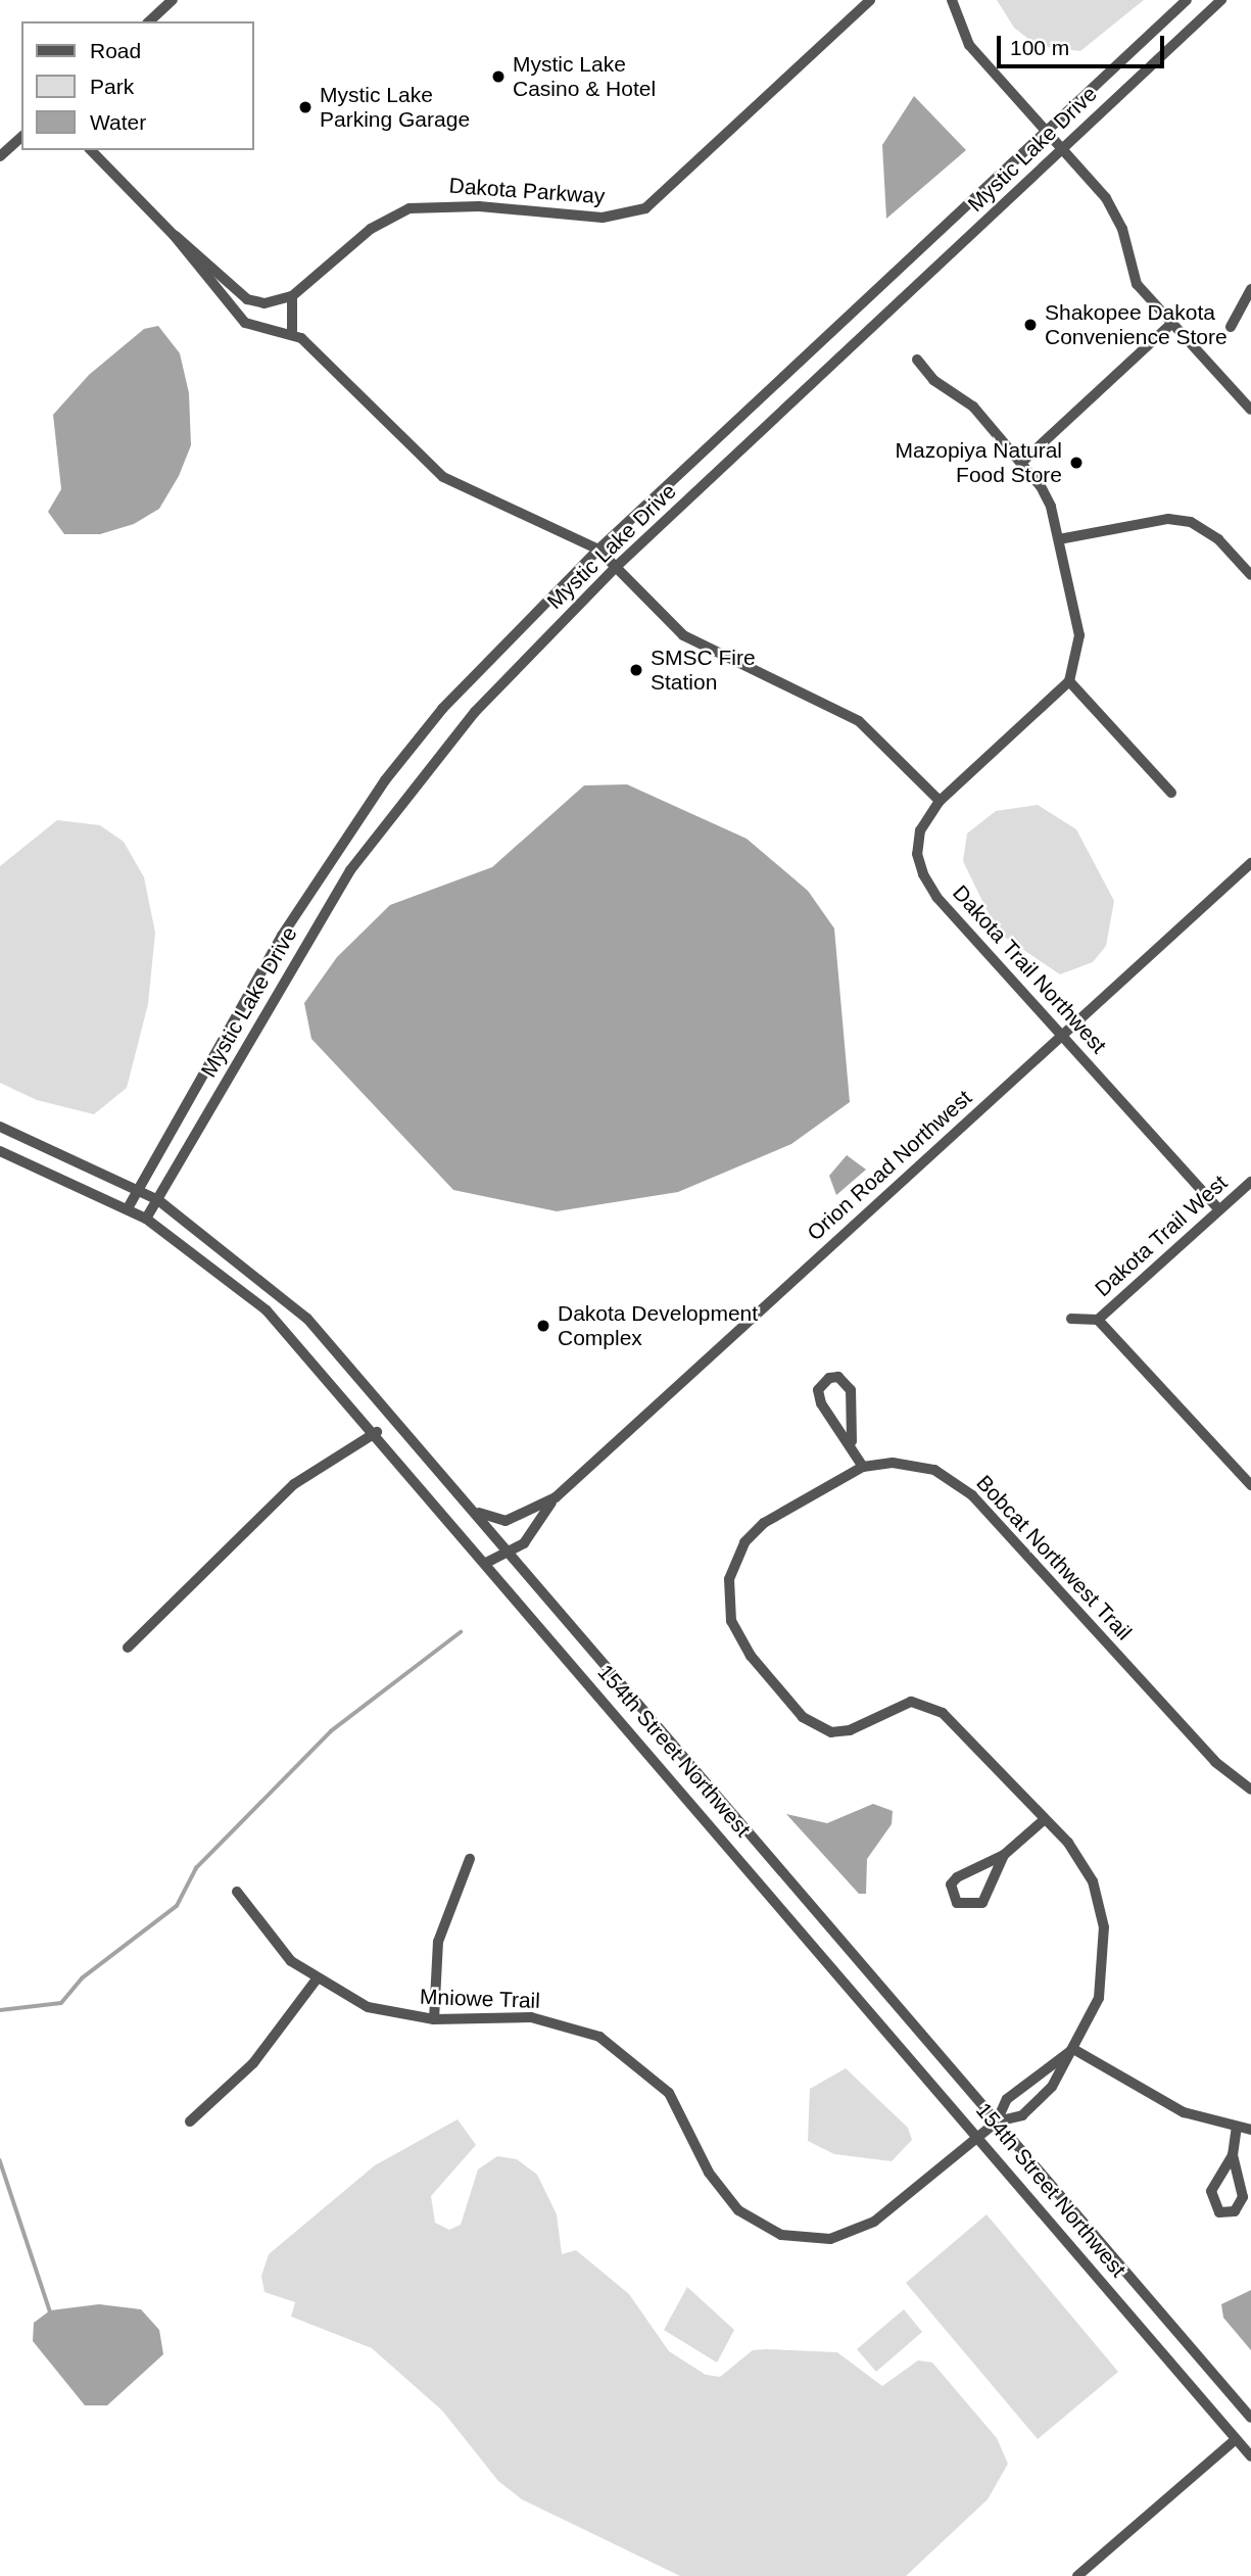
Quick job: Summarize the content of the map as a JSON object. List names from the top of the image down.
{
  "streets": {
    "street": [
      "Mystic Lake Drive",
      "Dakota Parkway",
      "Dakota Trail Northwest",
      "Orion Road Northwest",
      "Dakota Trail West",
      "Bobcat Northwest Trail",
      "154th Street Northwest",
      "Mniowe Trail"
    ]
  },
  "crossings": [
    ["Mystic Lake Drive", "154th Street Northwest"],
    ["Dakota Trail Northwest", "Orion Road Northwest"],
    ["Dakota Trail Northwest", "Dakota Trail West"],
    ["Orion Road Northwest", "154th Street Northwest"],
    ["Bobcat Northwest Trail", "154th Street Northwest"],
    ["Bobcat Northwest Trail", "Mniowe Trail"],
    ["154th Street Northwest", "Mniowe Trail"]
  ],
  "places": [
    "Mystic Lake Casino & Hotel",
    "Mystic Lake Parking Garage",
    "Shakopee Dakota Convenience Store",
    "Mazopiya Natural Food Store",
    "SMSC Fire Station",
    "Dakota Development Complex"
  ],
  "legend": ["Road", "Park", "Water"],
  "scale_bar": "100 m"
}
